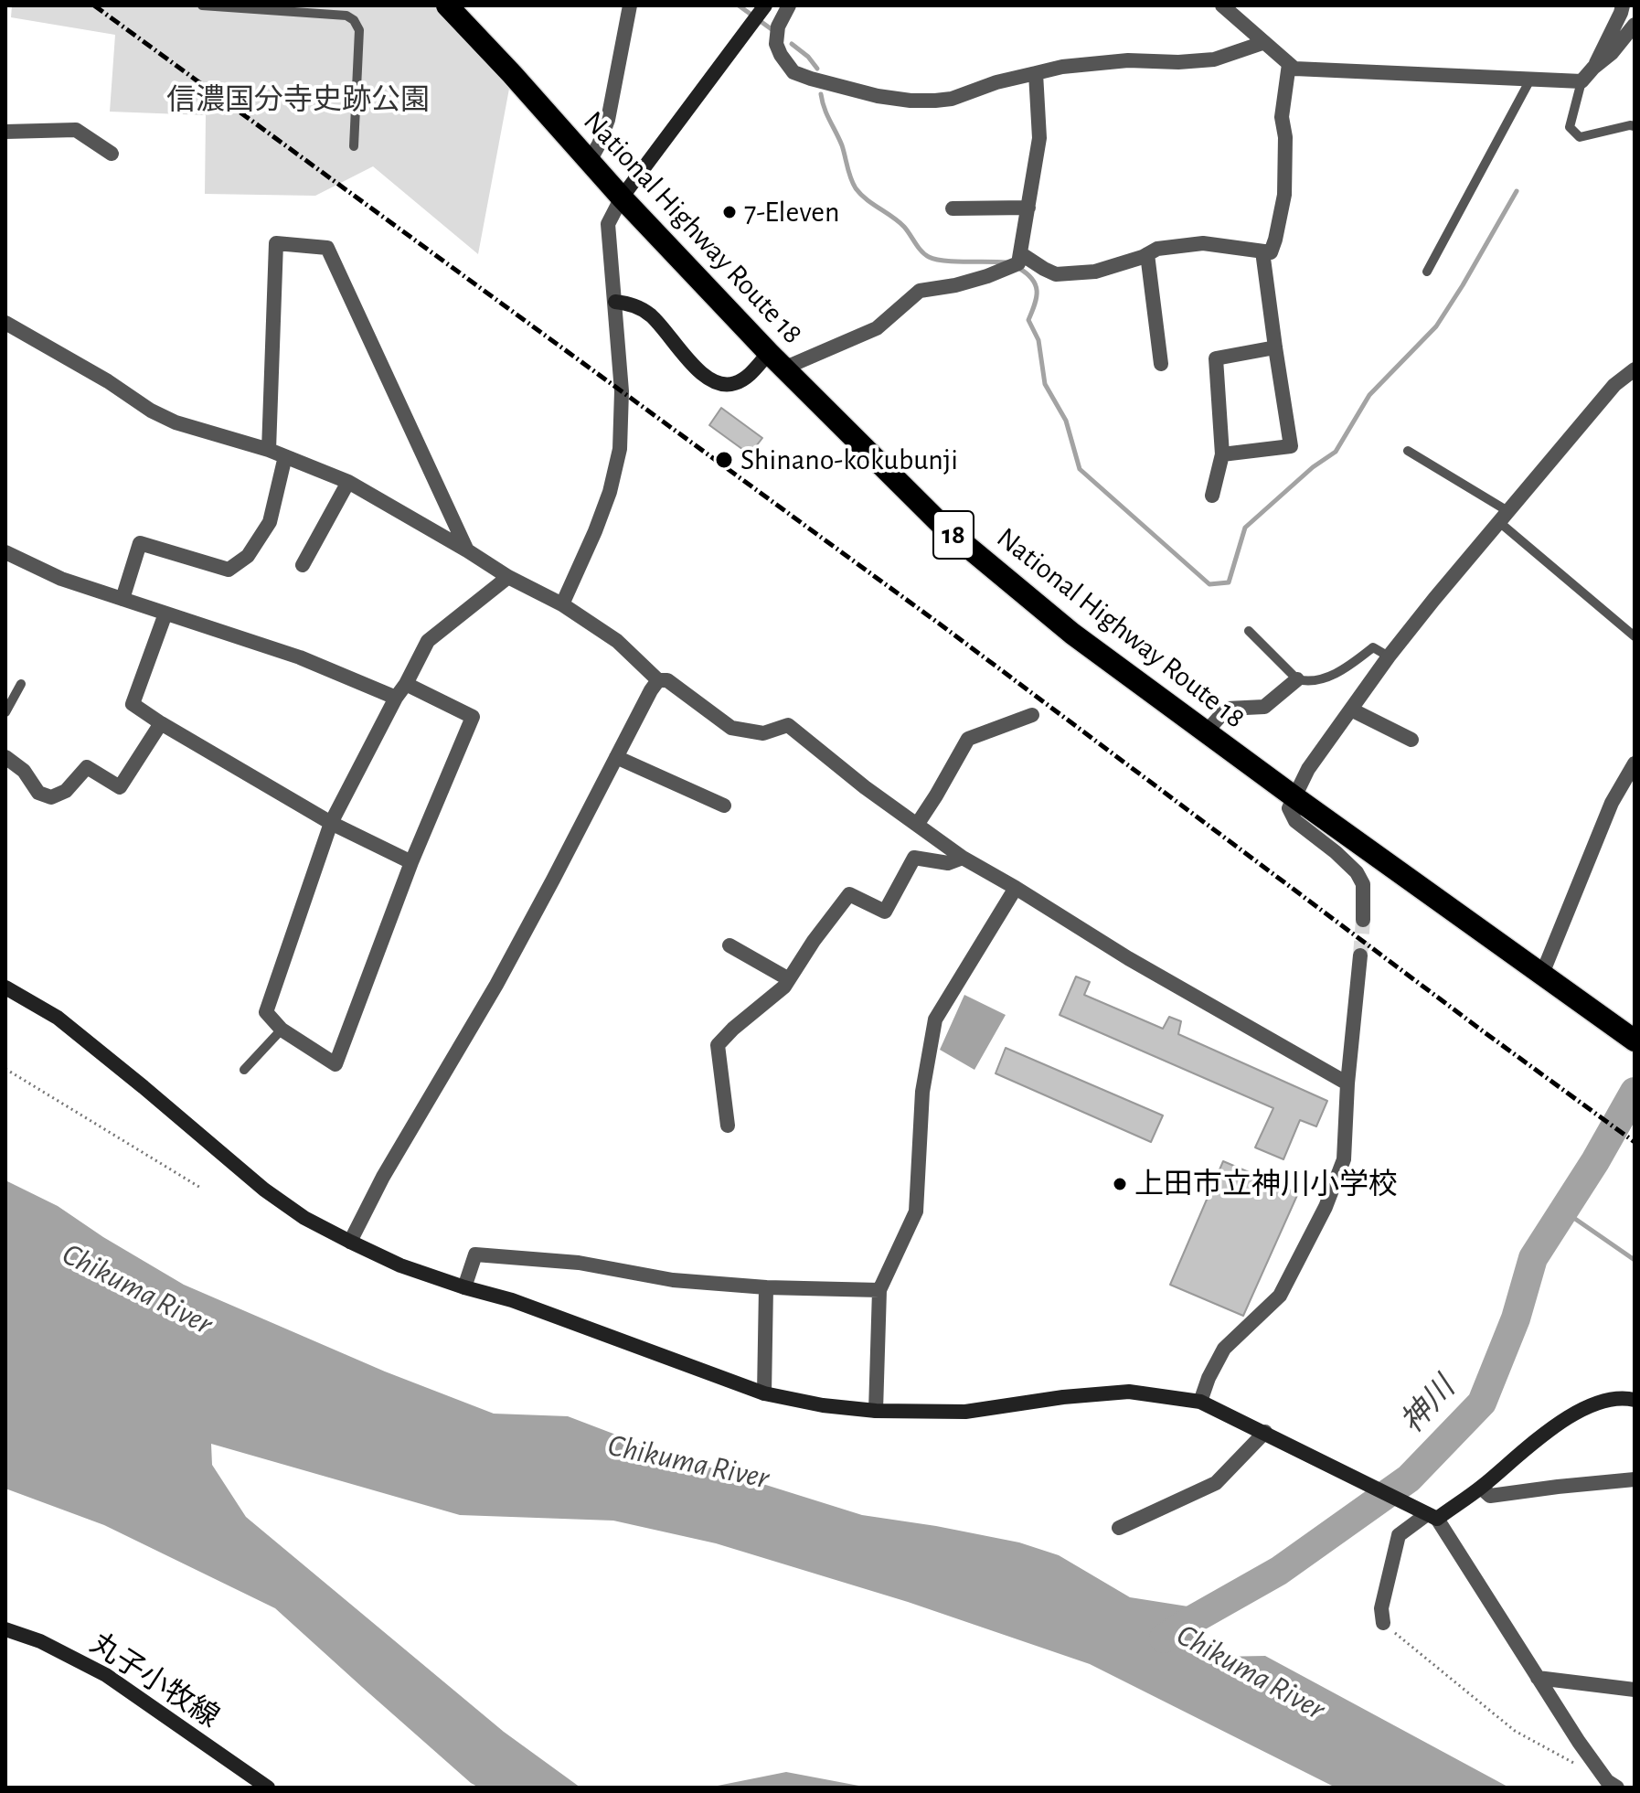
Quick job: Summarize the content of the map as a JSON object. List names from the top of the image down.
{
  "streets": {
    "highway": ["National Highway Route 18", "18"],
    "street": ["丸子小牧線"]
  },
  "water": ["Chikuma River", "神川"],
  "parks": ["信濃国分寺史跡公園"],
  "places": ["7-Eleven", "Shinano-kokubunji", "上田市立神川小学校"]
}
